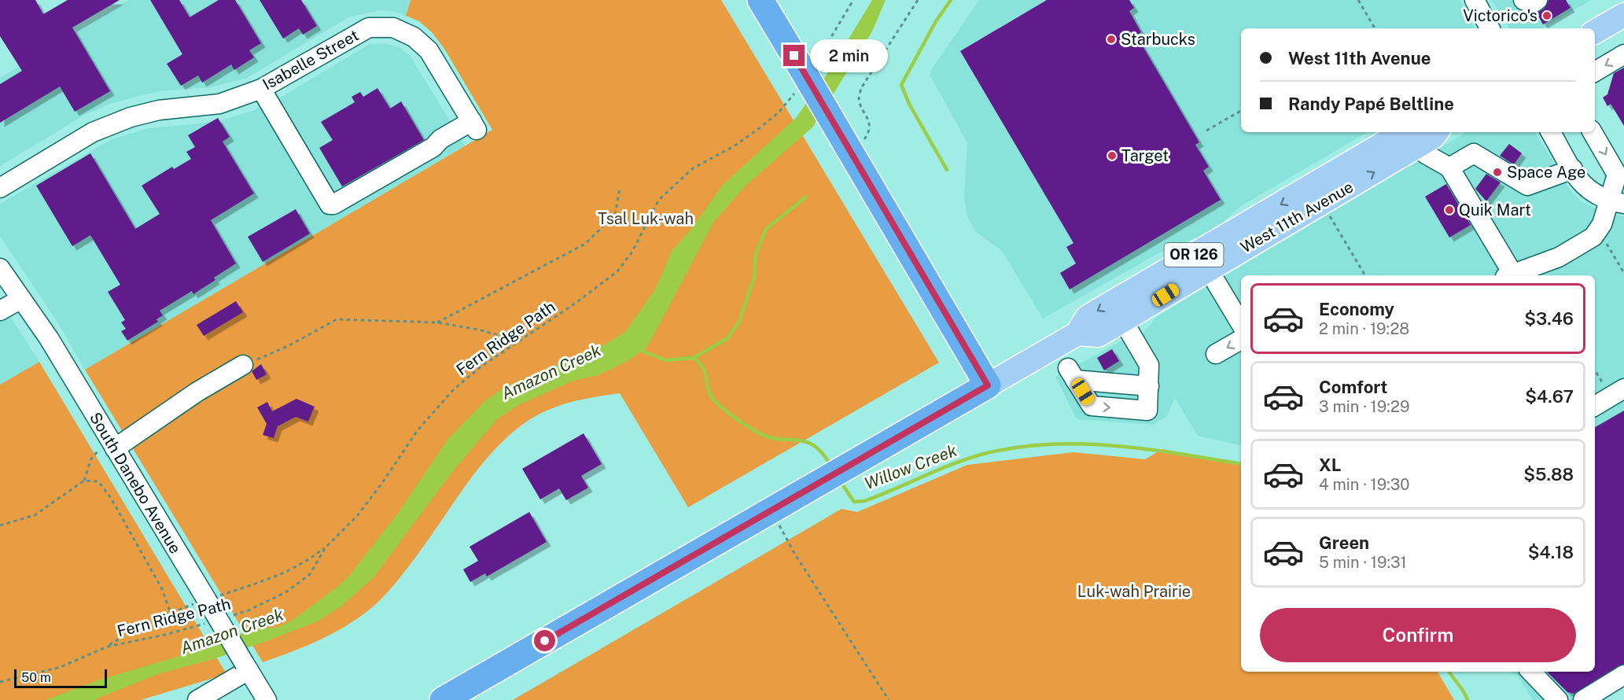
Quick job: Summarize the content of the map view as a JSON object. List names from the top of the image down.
{
  "streets": {
    "highway": ["West 11th Avenue", "OR 126"],
    "street": ["Isabelle Street", "South Danebo Avenue"],
    "path": ["Fern Ridge Path"]
  },
  "water": ["Amazon Creek", "Willow Creek"],
  "parks": ["Tsal Luk-wah", "Luk-wah Prairie"],
  "places": [
    "Victorico's",
    "Starbucks",
    "Target",
    "Space Age",
    "Quik Mart"
  ],
  "scale_bar": "50 m",
  "page": {
    "banner": ["West 11th Avenue", "Randy Papé Beltline"],
    "bubble": "2 min",
    "list": [
      {
        "name": "Economy",
        "note": "2 min · 19:28",
        "value": "$3.46"
      },
      {
        "name": "Comfort",
        "note": "3 min · 19:29",
        "value": "$4.67"
      },
      {
        "name": "XL",
        "note": "4 min · 19:30",
        "value": "$5.88"
      },
      {
        "name": "Green",
        "note": "5 min · 19:31",
        "value": "$4.18"
      }
    ],
    "buttons": "Confirm",
    "scale": "50 m"
  }
}
